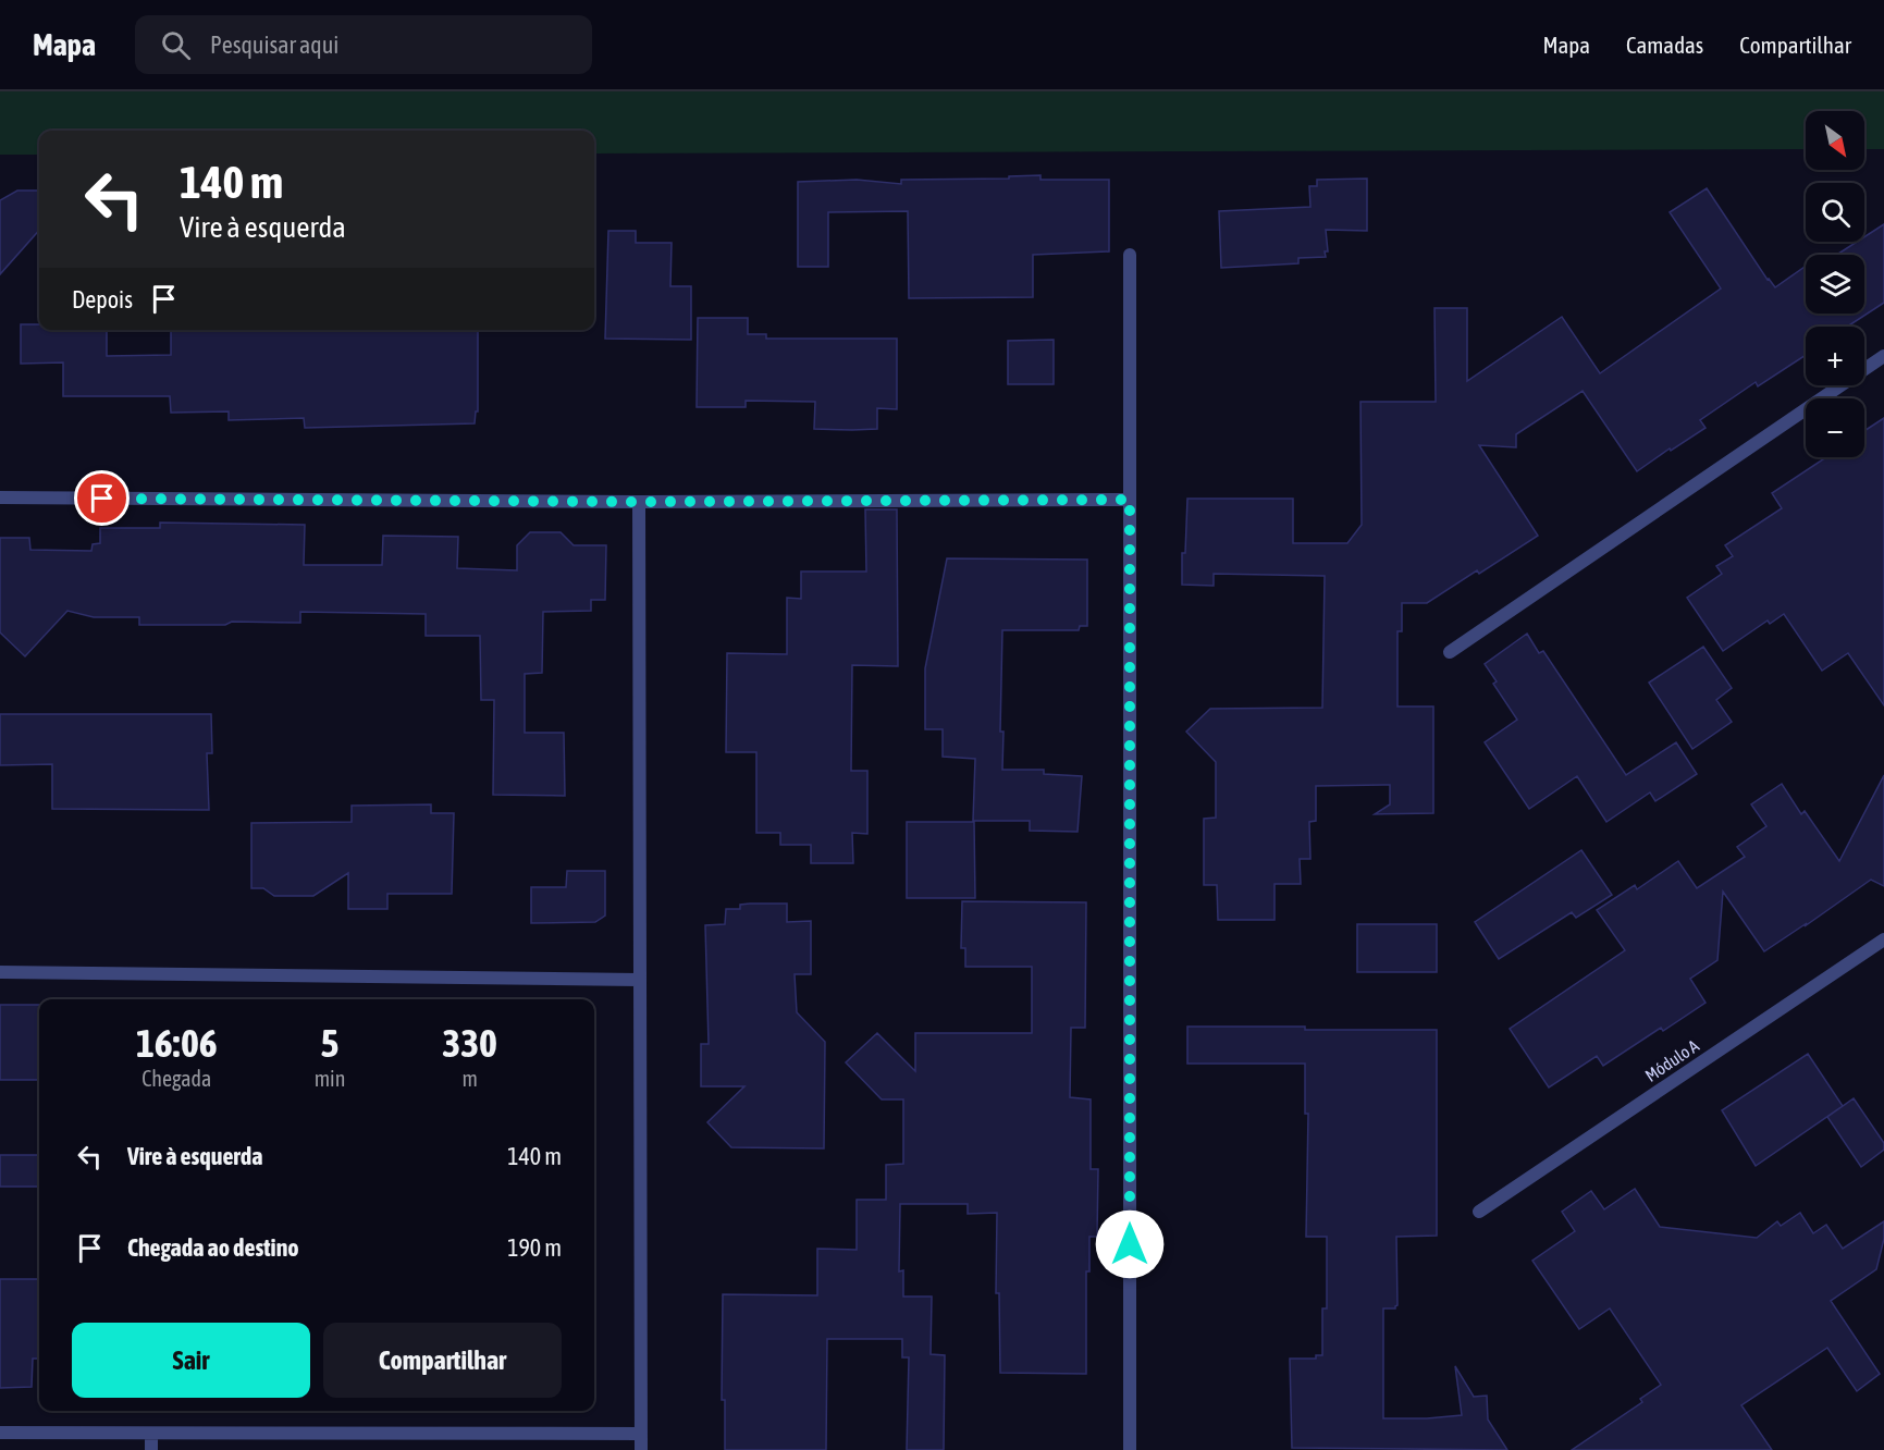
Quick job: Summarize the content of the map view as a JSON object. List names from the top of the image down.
{
  "streets": {
    "street": ["Módulo A"]
  },
  "north": "bottom right",
  "page": {
    "header": "Mapa",
    "search": "Pesquisar aqui",
    "nav": ["Mapa", "Camadas", "Compartilhar"],
    "map_buttons": ["+", "−"],
    "turn": ["140 m", "Vire à esquerda"],
    "then": "Depois",
    "eta": [
      "16:06",
      "Chegada",
      "5",
      "min",
      "330",
      "m"
    ],
    "list": [
      {
        "name": "Vire à esquerda",
        "value": "140 m"
      },
      {
        "name": "Chegada ao destino",
        "value": "190 m"
      }
    ],
    "buttons": ["Sair", "Compartilhar"]
  }
}
